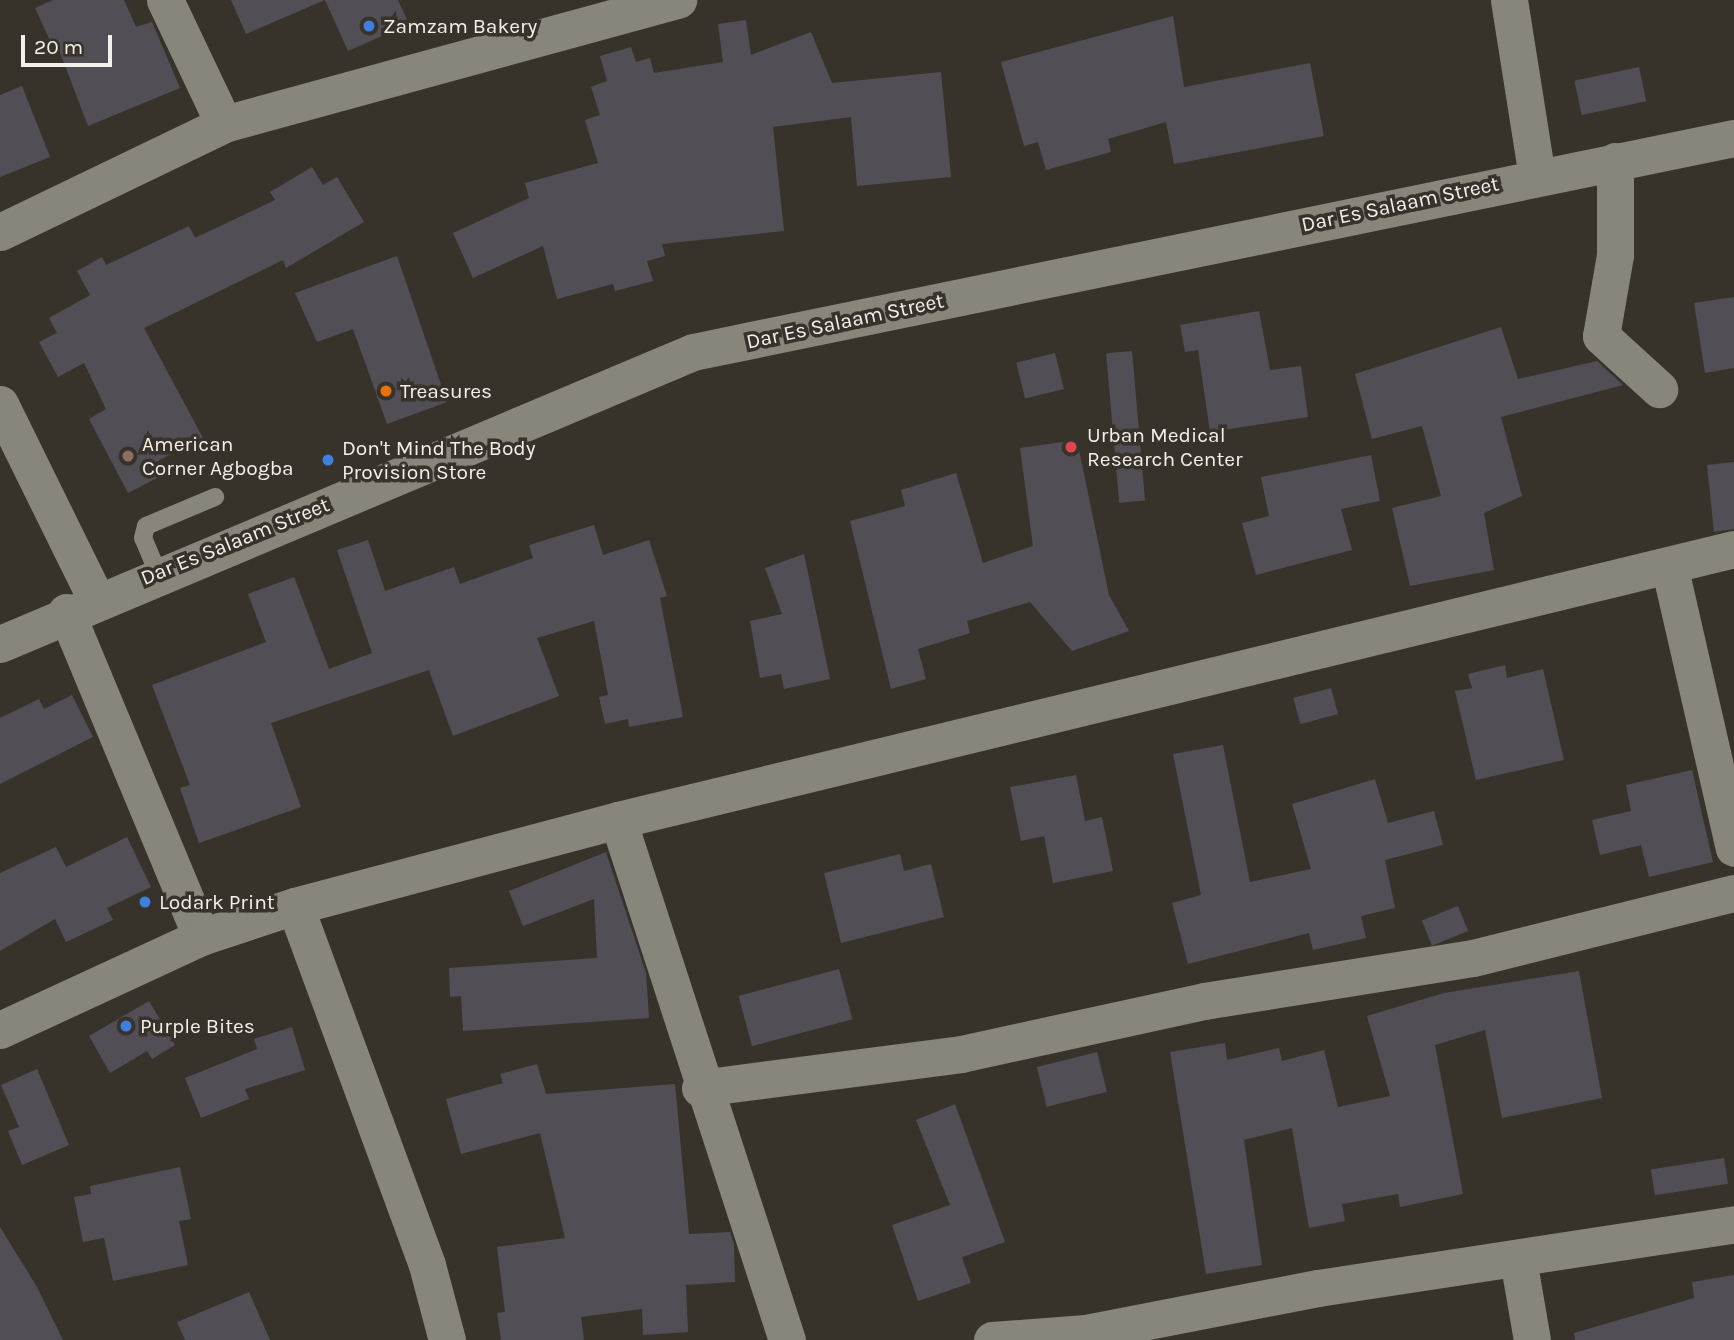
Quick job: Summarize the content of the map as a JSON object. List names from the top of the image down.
{
  "streets": {
    "street": ["Dar Es Salaam Street"]
  },
  "places": [
    "Zamzam Bakery",
    "Treasures",
    "Urban Medical Research Center",
    "American Corner Agbogba",
    "Don't Mind The Body Provision Store",
    "Lodark Print",
    "Purple Bites"
  ],
  "scale_bar": "20 m"
}
